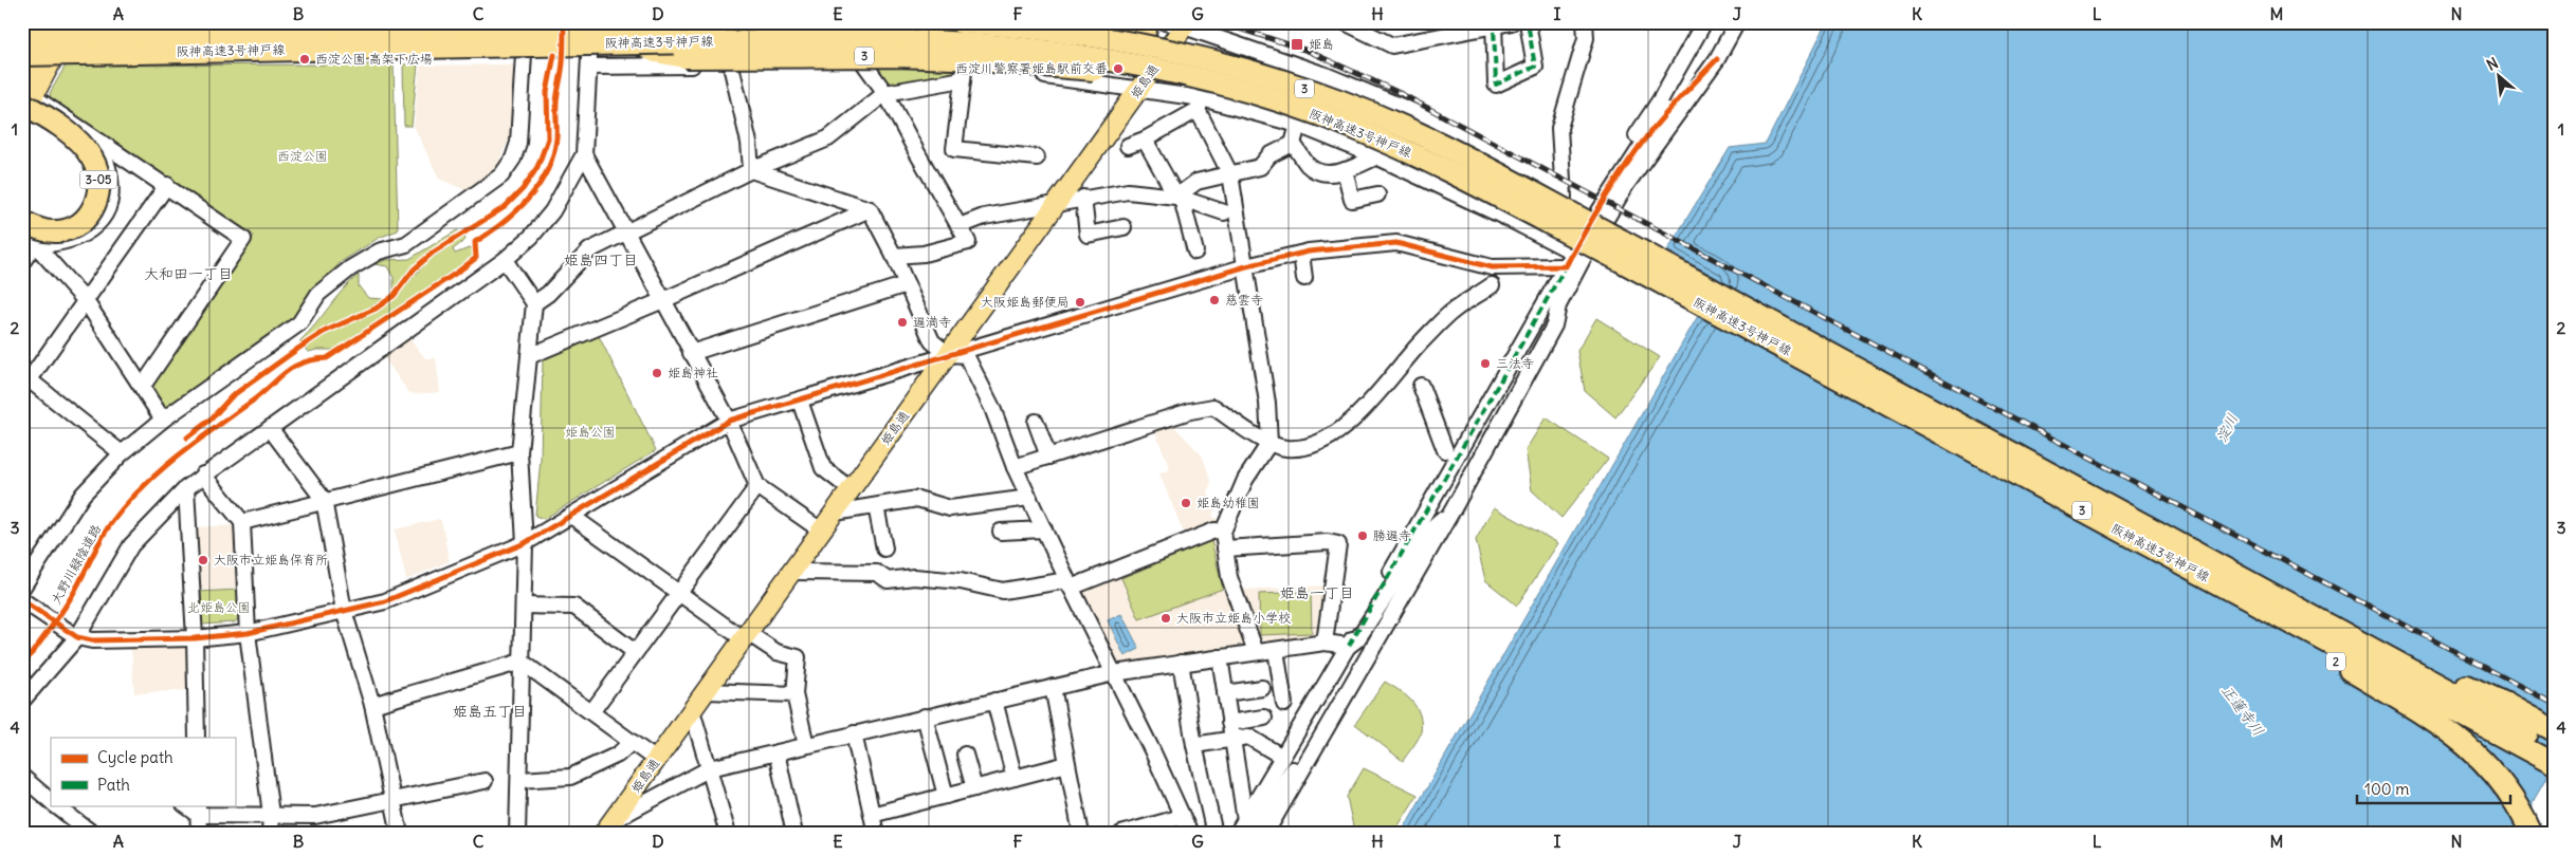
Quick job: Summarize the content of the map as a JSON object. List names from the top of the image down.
{
  "streets": {
    "highway": [
      "阪神高速3号神戸線",
      "3",
      "3-05",
      "2"
    ],
    "main road": ["姫島通"],
    "cycle path": ["大野川緑陰道路"]
  },
  "crossings": [
    ["阪神高速3号神戸線", "3"],
    ["阪神高速3号神戸線", "2"]
  ],
  "districts": [
    "姫島四丁目",
    "大和田一丁目",
    "姫島一丁目",
    "姫島五丁目"
  ],
  "water": ["淀川", "正蓮寺川"],
  "parks": ["西淀公園", "姫島公園", "北姫島公園"],
  "places": {
    "transit": ["姫島"],
    "other": [
      "西淀公園 高架下広場",
      "西淀川警察署姫島駅前交番",
      "慈雲寺",
      "大阪姫島郵便局",
      "遍満寺",
      "三法寺",
      "姫島神社",
      "姫島幼稚園",
      "勝遍寺",
      "大阪市立姫島保育所",
      "大阪市立姫島小学校"
    ]
  },
  "legend": ["Cycle path", "Path"],
  "scale_bar": "100 m",
  "north": "top left",
  "grid": {
    "columns": [
      "A",
      "B",
      "C",
      "D",
      "E",
      "F",
      "G",
      "H",
      "I",
      "J",
      "K",
      "L",
      "M",
      "N"
    ],
    "rows": [
      "1",
      "2",
      "3",
      "4"
    ]
  }
}
